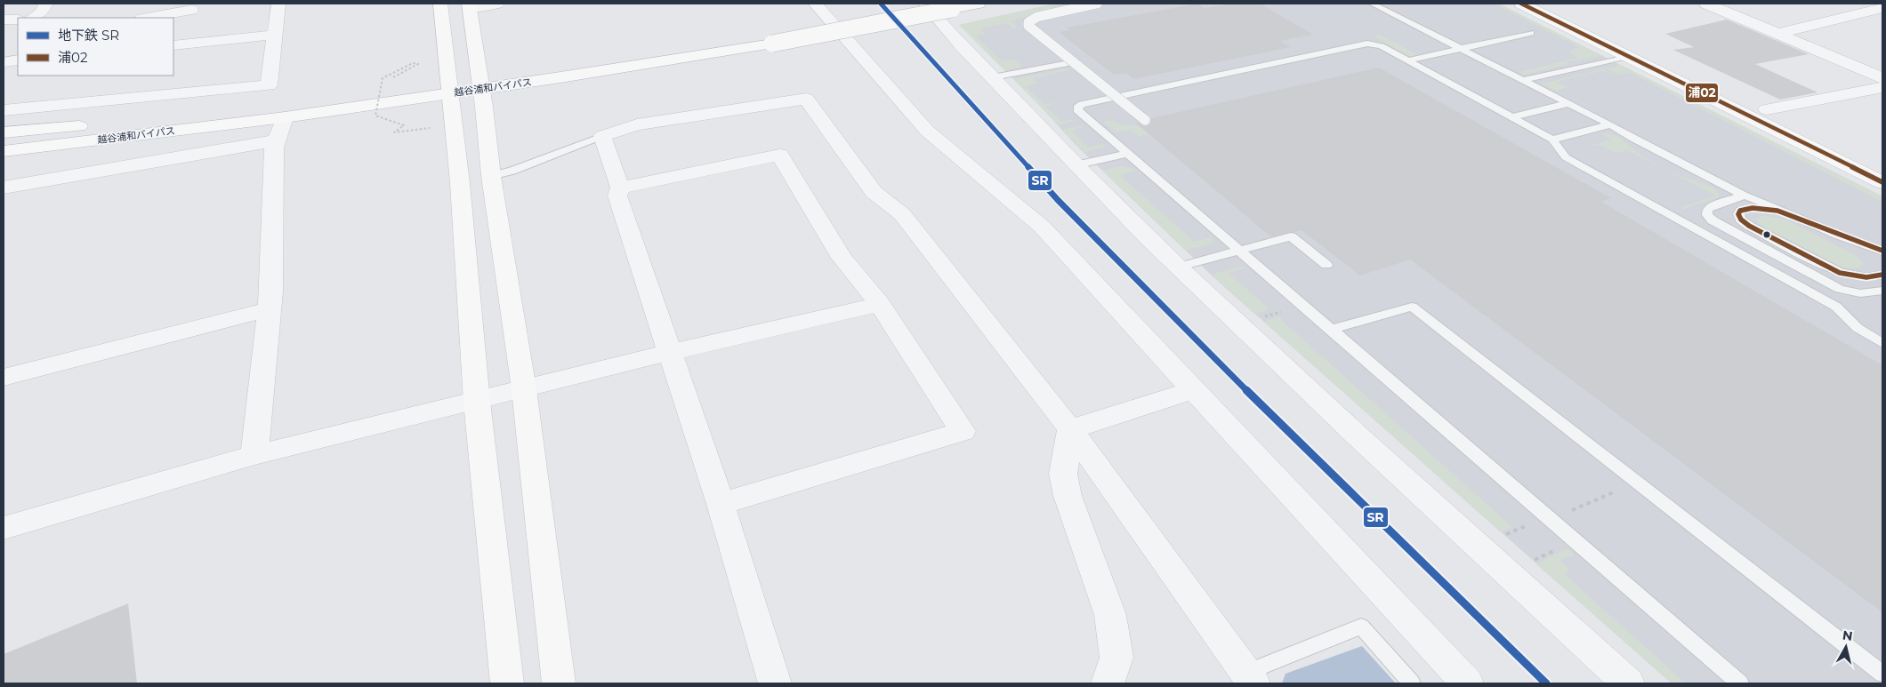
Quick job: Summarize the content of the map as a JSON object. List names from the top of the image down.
{
  "streets": {
    "main road": ["越谷浦和バイパス"]
  },
  "lines": ["metro line SR", "transit line 浦02"],
  "legend": ["地下鉄 SR", "浦02"],
  "north": "top"
}
